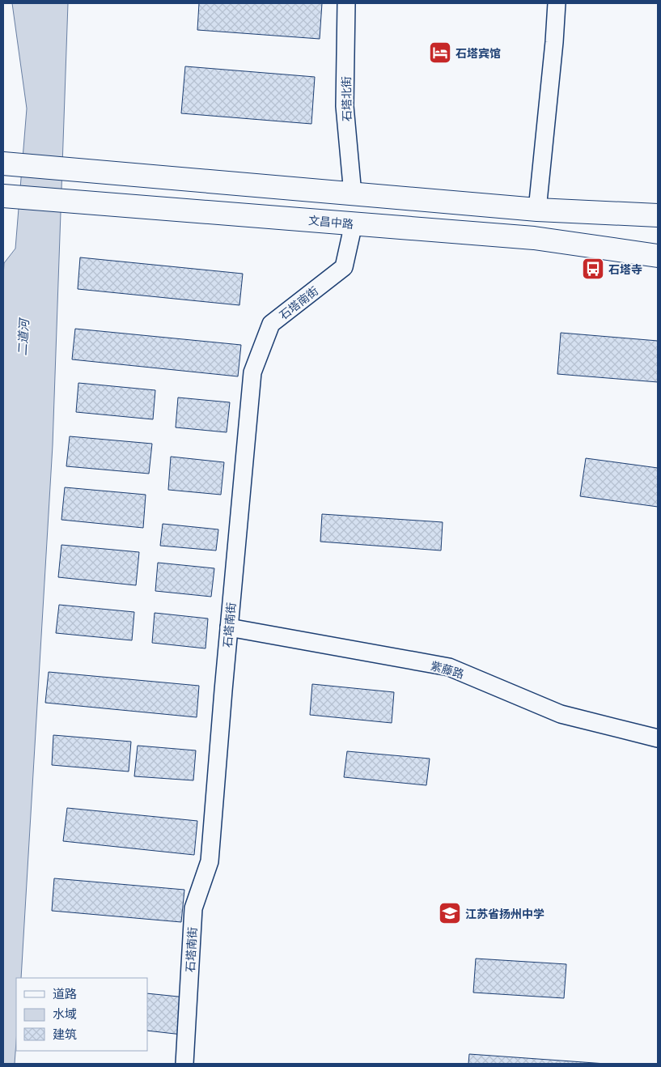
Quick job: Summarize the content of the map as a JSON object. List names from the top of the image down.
{
  "streets": {
    "main road": ["文昌中路"],
    "street": ["石塔北街", "石塔南街", "紫藤路"]
  },
  "crossings": [
    ["文昌中路", "石塔南街"],
    ["石塔南街", "紫藤路"]
  ],
  "water": ["二道河"],
  "places": {
    "hotel": ["石塔宾馆"],
    "bus stop": ["石塔寺"],
    "school or university": ["江苏省扬州中学"]
  },
  "legend": ["道路", "水域", "建筑"]
}
